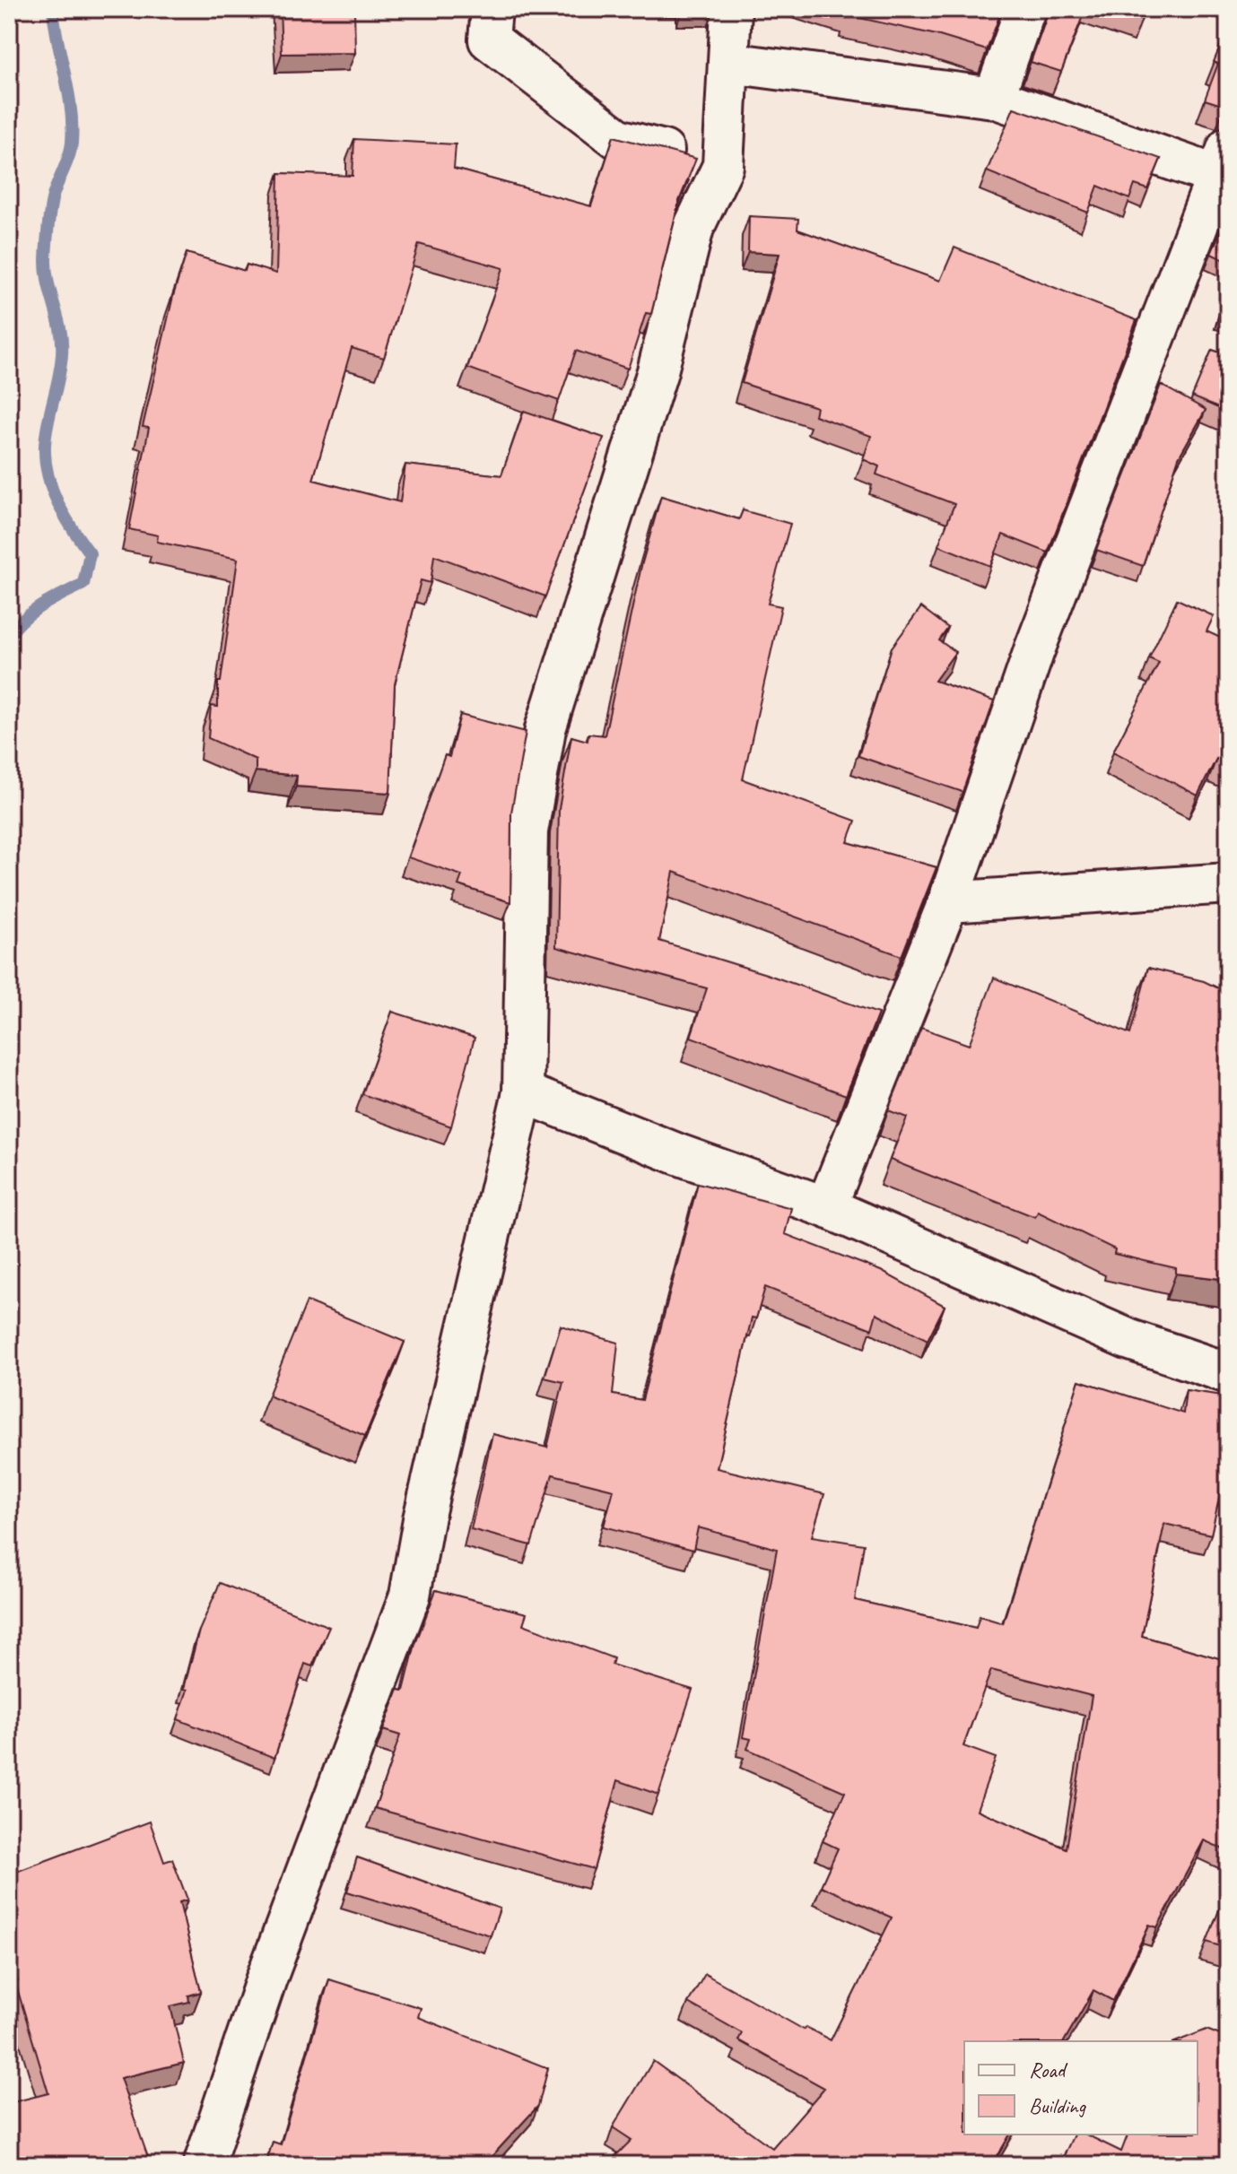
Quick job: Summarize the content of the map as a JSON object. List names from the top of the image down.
{
  "legend": ["Road", "Building"]
}
